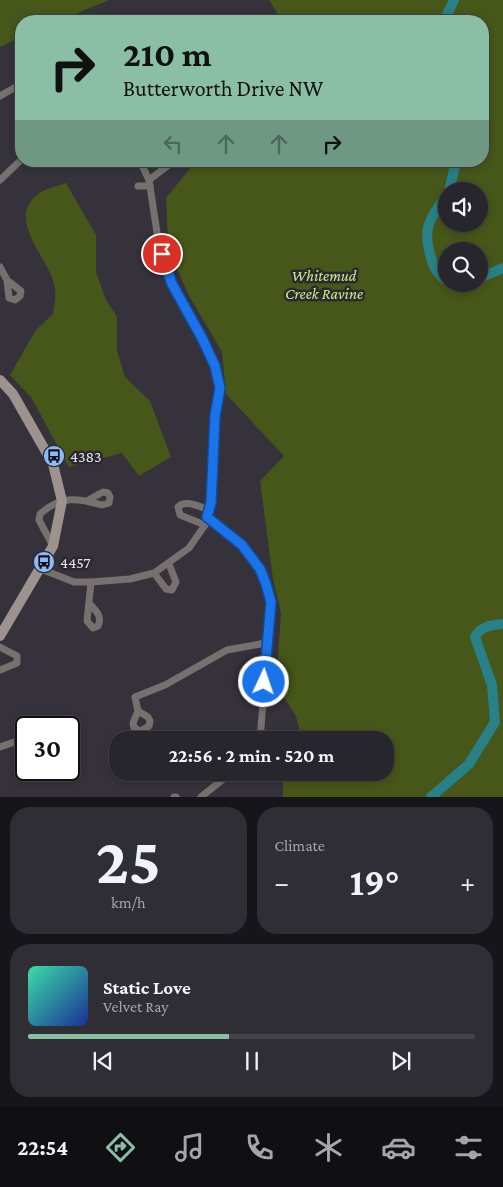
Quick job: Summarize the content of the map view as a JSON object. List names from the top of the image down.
{
  "parks": ["Whitemud Creek Ravine"],
  "places": {
    "bus stop": ["4383", "4457"]
  },
  "page": {
    "turn": ["210 m", "Butterworth Drive NW"],
    "limit": "30",
    "trip": "22:56 · 2 min · 520 m",
    "tile": [
      ["25", "km/h"],
      "Climate"
    ],
    "heat": ["−", "19°", "+"],
    "song": ["Static Love", "Velvet Ray"],
    "tabs": "22:54"
  }
}
